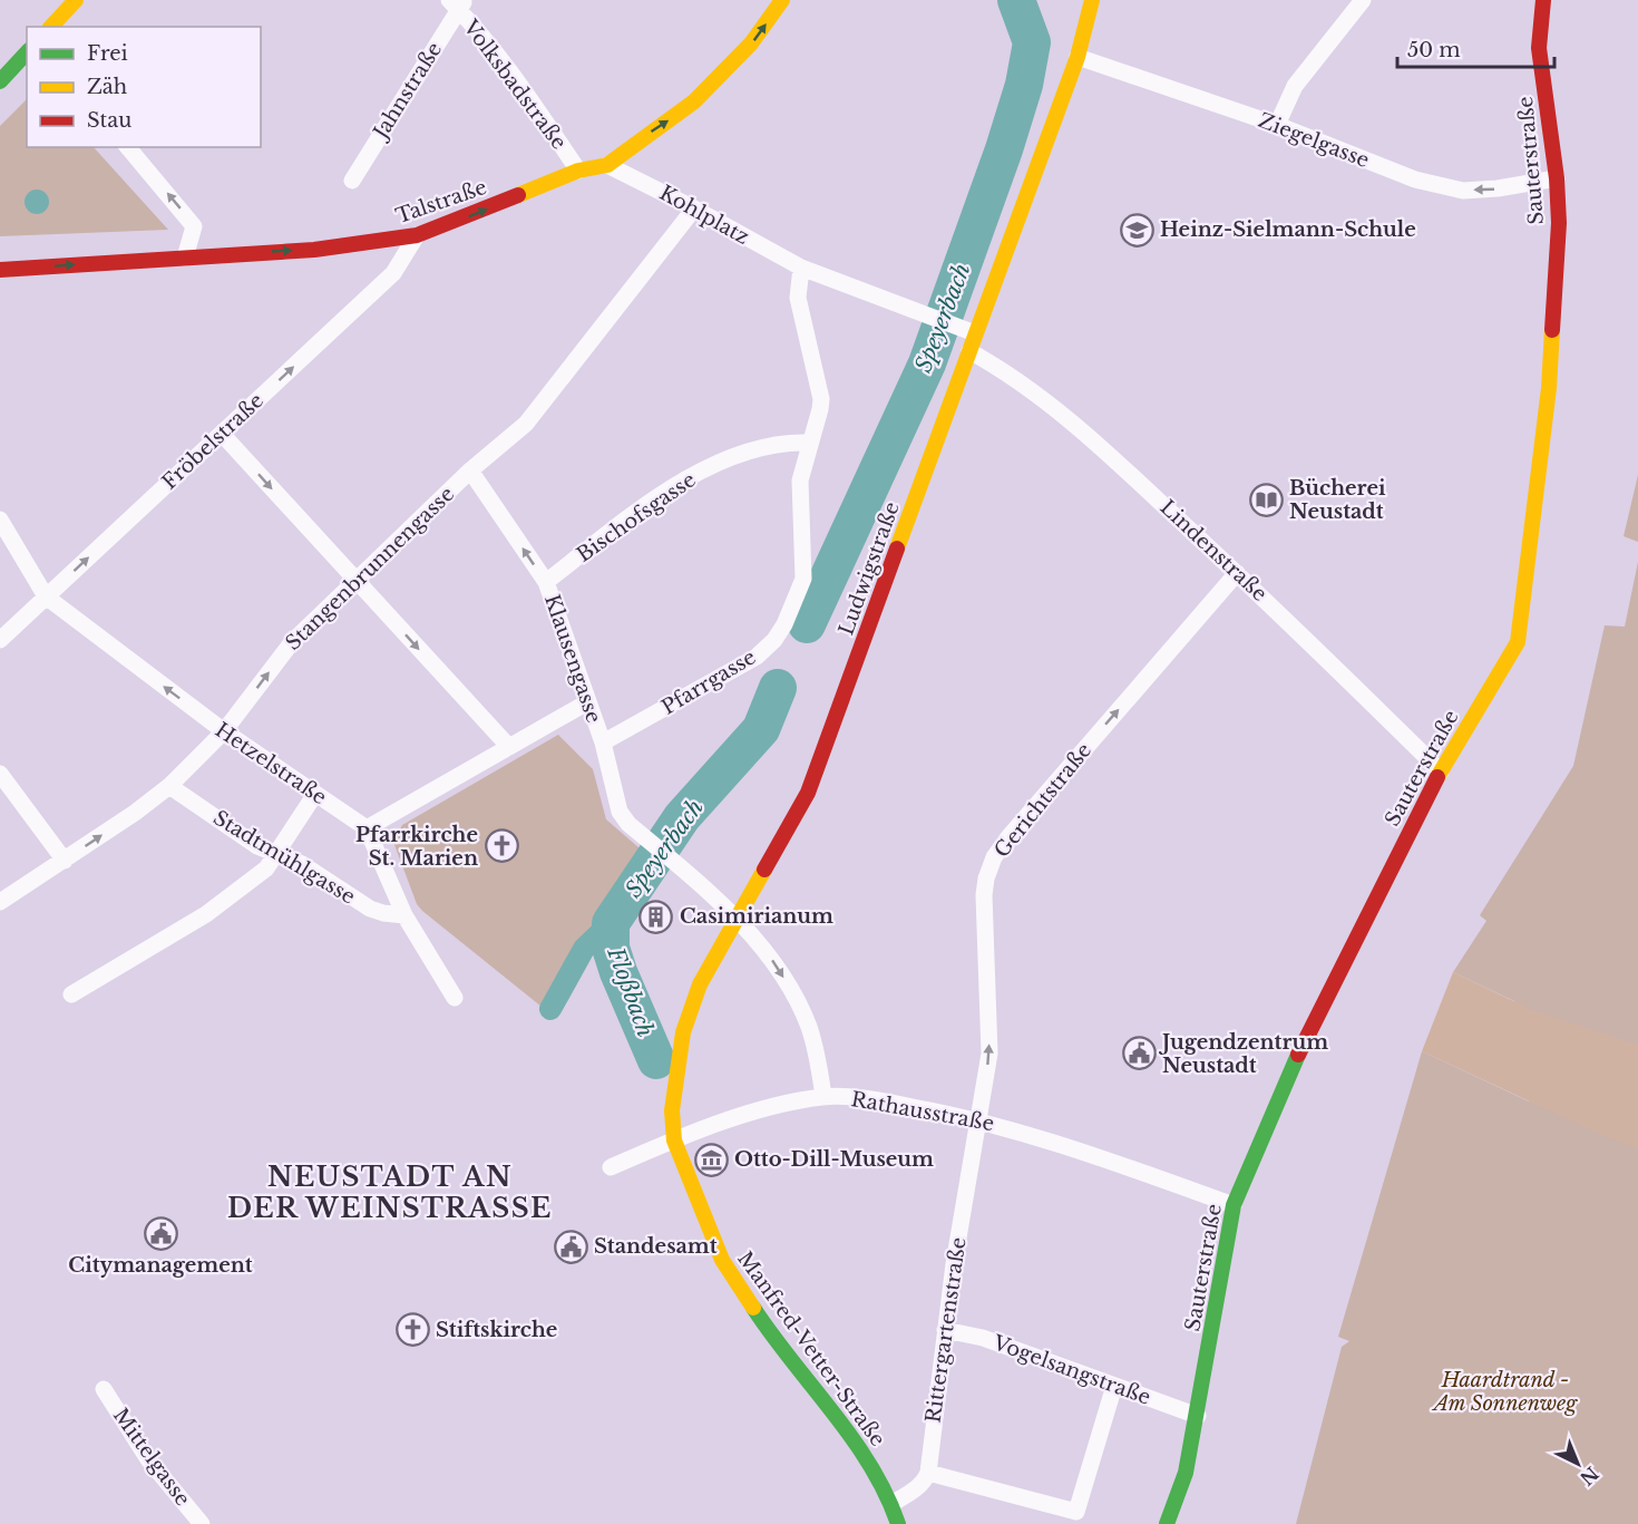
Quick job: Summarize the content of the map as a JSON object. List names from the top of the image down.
{
  "streets": {
    "main road": [
      "Sauterstraße",
      "Talstraße",
      "Ludwigstraße",
      "Manfred-Vetter-Straße"
    ],
    "street": [
      "Volksbadstraße",
      "Jahnstraße",
      "Ziegelgasse",
      "Kohlplatz",
      "Fröbelstraße",
      "Bischofsgasse",
      "Lindenstraße",
      "Stangenbrunnengasse",
      "Klausengasse",
      "Pfarrgasse",
      "Hetzelstraße",
      "Gerichtstraße",
      "Stadtmühlgasse",
      "Rathausstraße",
      "Rittergartenstraße",
      "Vogelsangstraße",
      "Mittelgasse"
    ]
  },
  "crossings": [
    ["Volksbadstraße", "Jahnstraße"],
    ["Volksbadstraße", "Talstraße"],
    ["Ziegelgasse", "Sauterstraße"],
    ["Ziegelgasse", "Ludwigstraße"],
    ["Sauterstraße", "Lindenstraße"],
    ["Sauterstraße", "Rathausstraße"],
    ["Sauterstraße", "Vogelsangstraße"],
    ["Talstraße", "Kohlplatz"],
    ["Talstraße", "Fröbelstraße"],
    ["Kohlplatz", "Ludwigstraße"],
    ["Fröbelstraße", "Hetzelstraße"],
    ["Bischofsgasse", "Klausengasse"],
    ["Bischofsgasse", "Pfarrgasse"],
    ["Lindenstraße", "Ludwigstraße"],
    ["Lindenstraße", "Gerichtstraße"],
    ["Stangenbrunnengasse", "Klausengasse"],
    ["Stangenbrunnengasse", "Hetzelstraße"],
    ["Stangenbrunnengasse", "Stadtmühlgasse"],
    ["Ludwigstraße", "Klausengasse"],
    ["Ludwigstraße", "Rathausstraße"],
    ["Ludwigstraße", "Manfred-Vetter-Straße"],
    ["Klausengasse", "Pfarrgasse"],
    ["Klausengasse", "Rathausstraße"],
    ["Gerichtstraße", "Rathausstraße"],
    ["Gerichtstraße", "Rittergartenstraße"],
    ["Rathausstraße", "Rittergartenstraße"],
    ["Rathausstraße", "Manfred-Vetter-Straße"],
    ["Rittergartenstraße", "Vogelsangstraße"]
  ],
  "one_way": [
    "Ziegelgasse",
    "Talstraße",
    "Fröbelstraße",
    "Hetzelstraße",
    "Gerichtstraße"
  ],
  "districts": ["NEUSTADT AN DER WEINSTRASSE"],
  "water": ["Speyerbach", "Floßbach"],
  "parks": ["Haardtrand - Am Sonnenweg"],
  "places": {
    "school or university": ["Heinz-Sielmann-Schule"],
    "library": ["Bücherei Neustadt"],
    "church": ["Pfarrkirche St. Marien", "Stiftskirche"],
    "building": ["Casimirianum"],
    "public building": ["Jugendzentrum Neustadt", "Citymanagement", "Standesamt"],
    "museum": ["Otto-Dill-Museum"]
  },
  "legend": ["Frei", "Zäh", "Stau"],
  "scale_bar": "50 m",
  "north": "bottom right"
}
